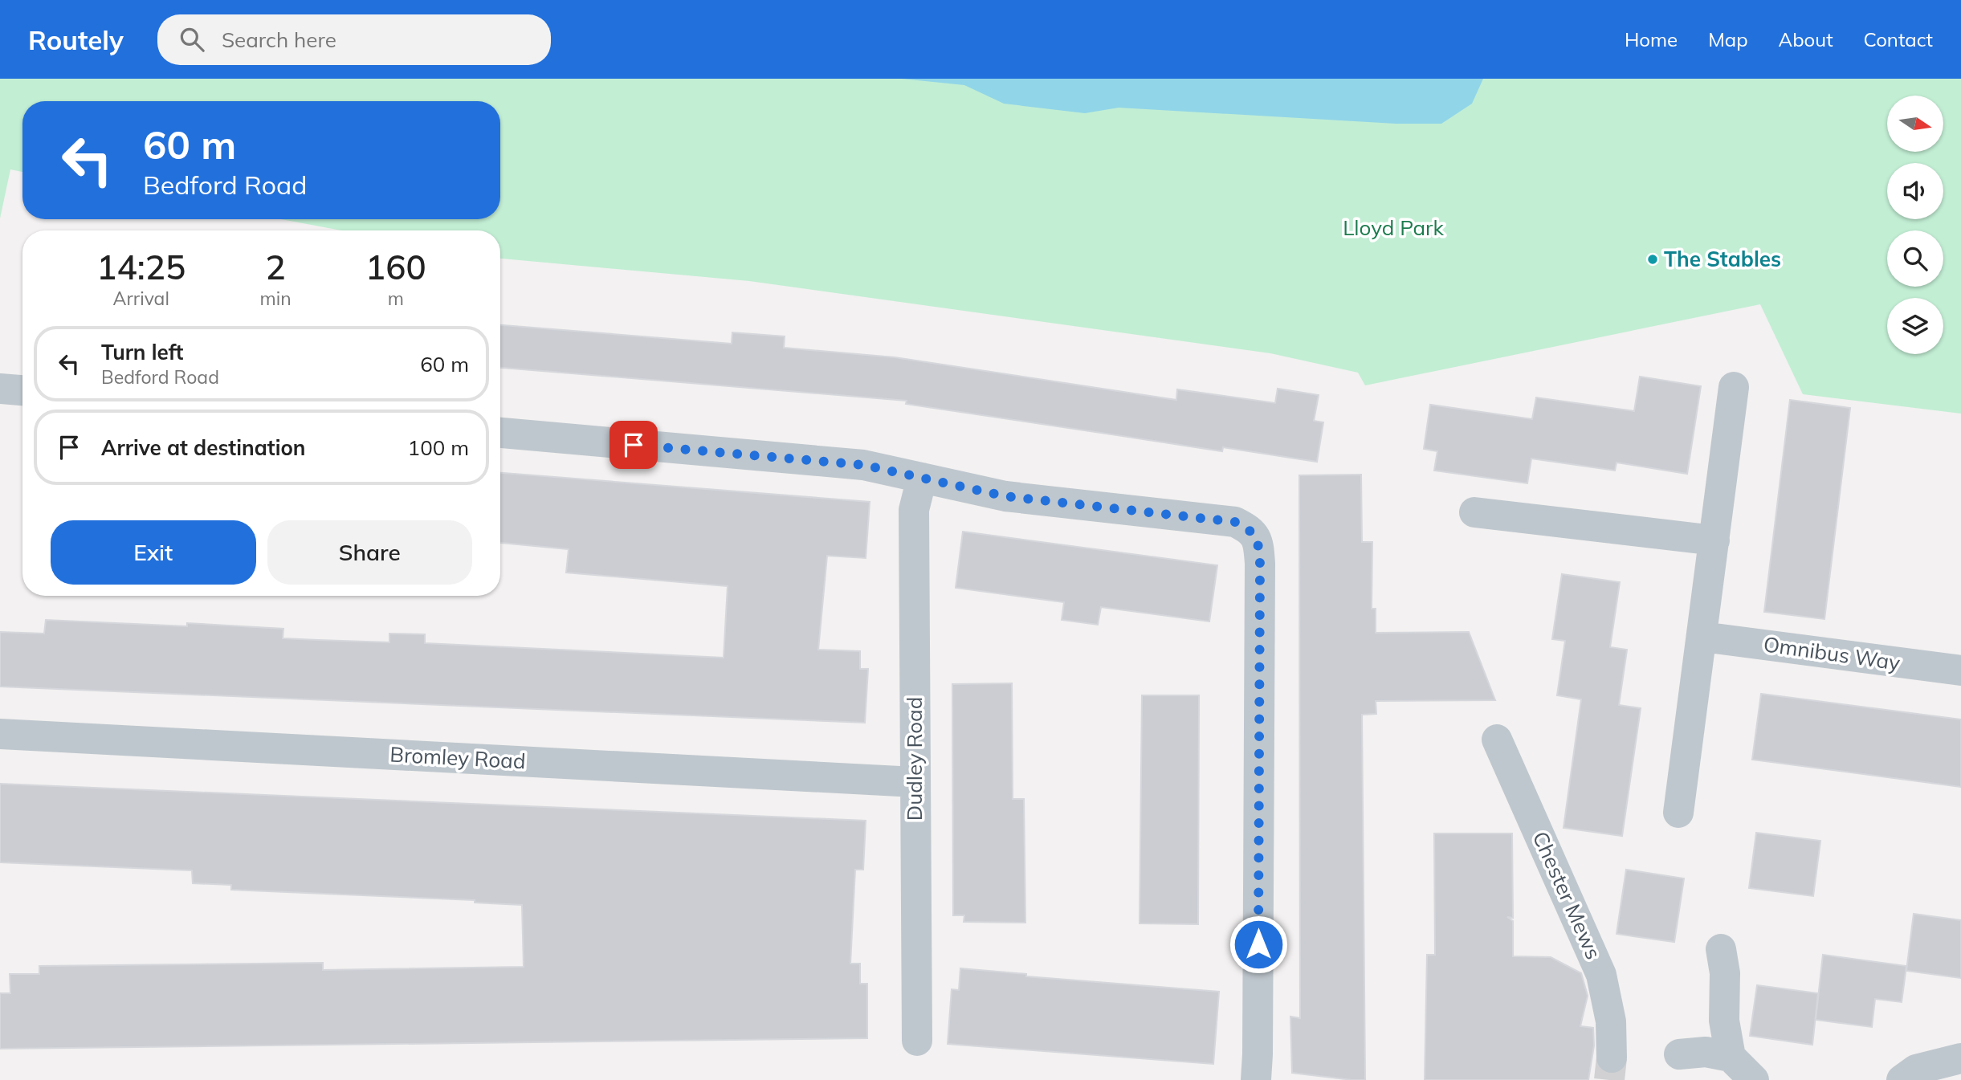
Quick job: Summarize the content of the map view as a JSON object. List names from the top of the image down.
{
  "streets": {
    "street": [
      "Omnibus Way",
      "Bromley Road",
      "Dudley Road",
      "Chester Mews"
    ]
  },
  "crossings": [
    ["Bromley Road", "Dudley Road"]
  ],
  "parks": ["Lloyd Park"],
  "places": ["The Stables"],
  "north": "right",
  "page": {
    "header": "Routely",
    "search": "Search here",
    "nav": [
      "Home",
      "Map",
      "About",
      "Contact"
    ],
    "turn": ["60 m", "Bedford Road"],
    "eta": [
      "14:25",
      "Arrival",
      "2",
      "min",
      "160",
      "m"
    ],
    "list": [
      {
        "name": "Turn left",
        "note": "Bedford Road",
        "value": "60 m"
      },
      {
        "name": "Arrive at destination",
        "value": "100 m"
      }
    ],
    "buttons": ["Exit", "Share"]
  }
}
